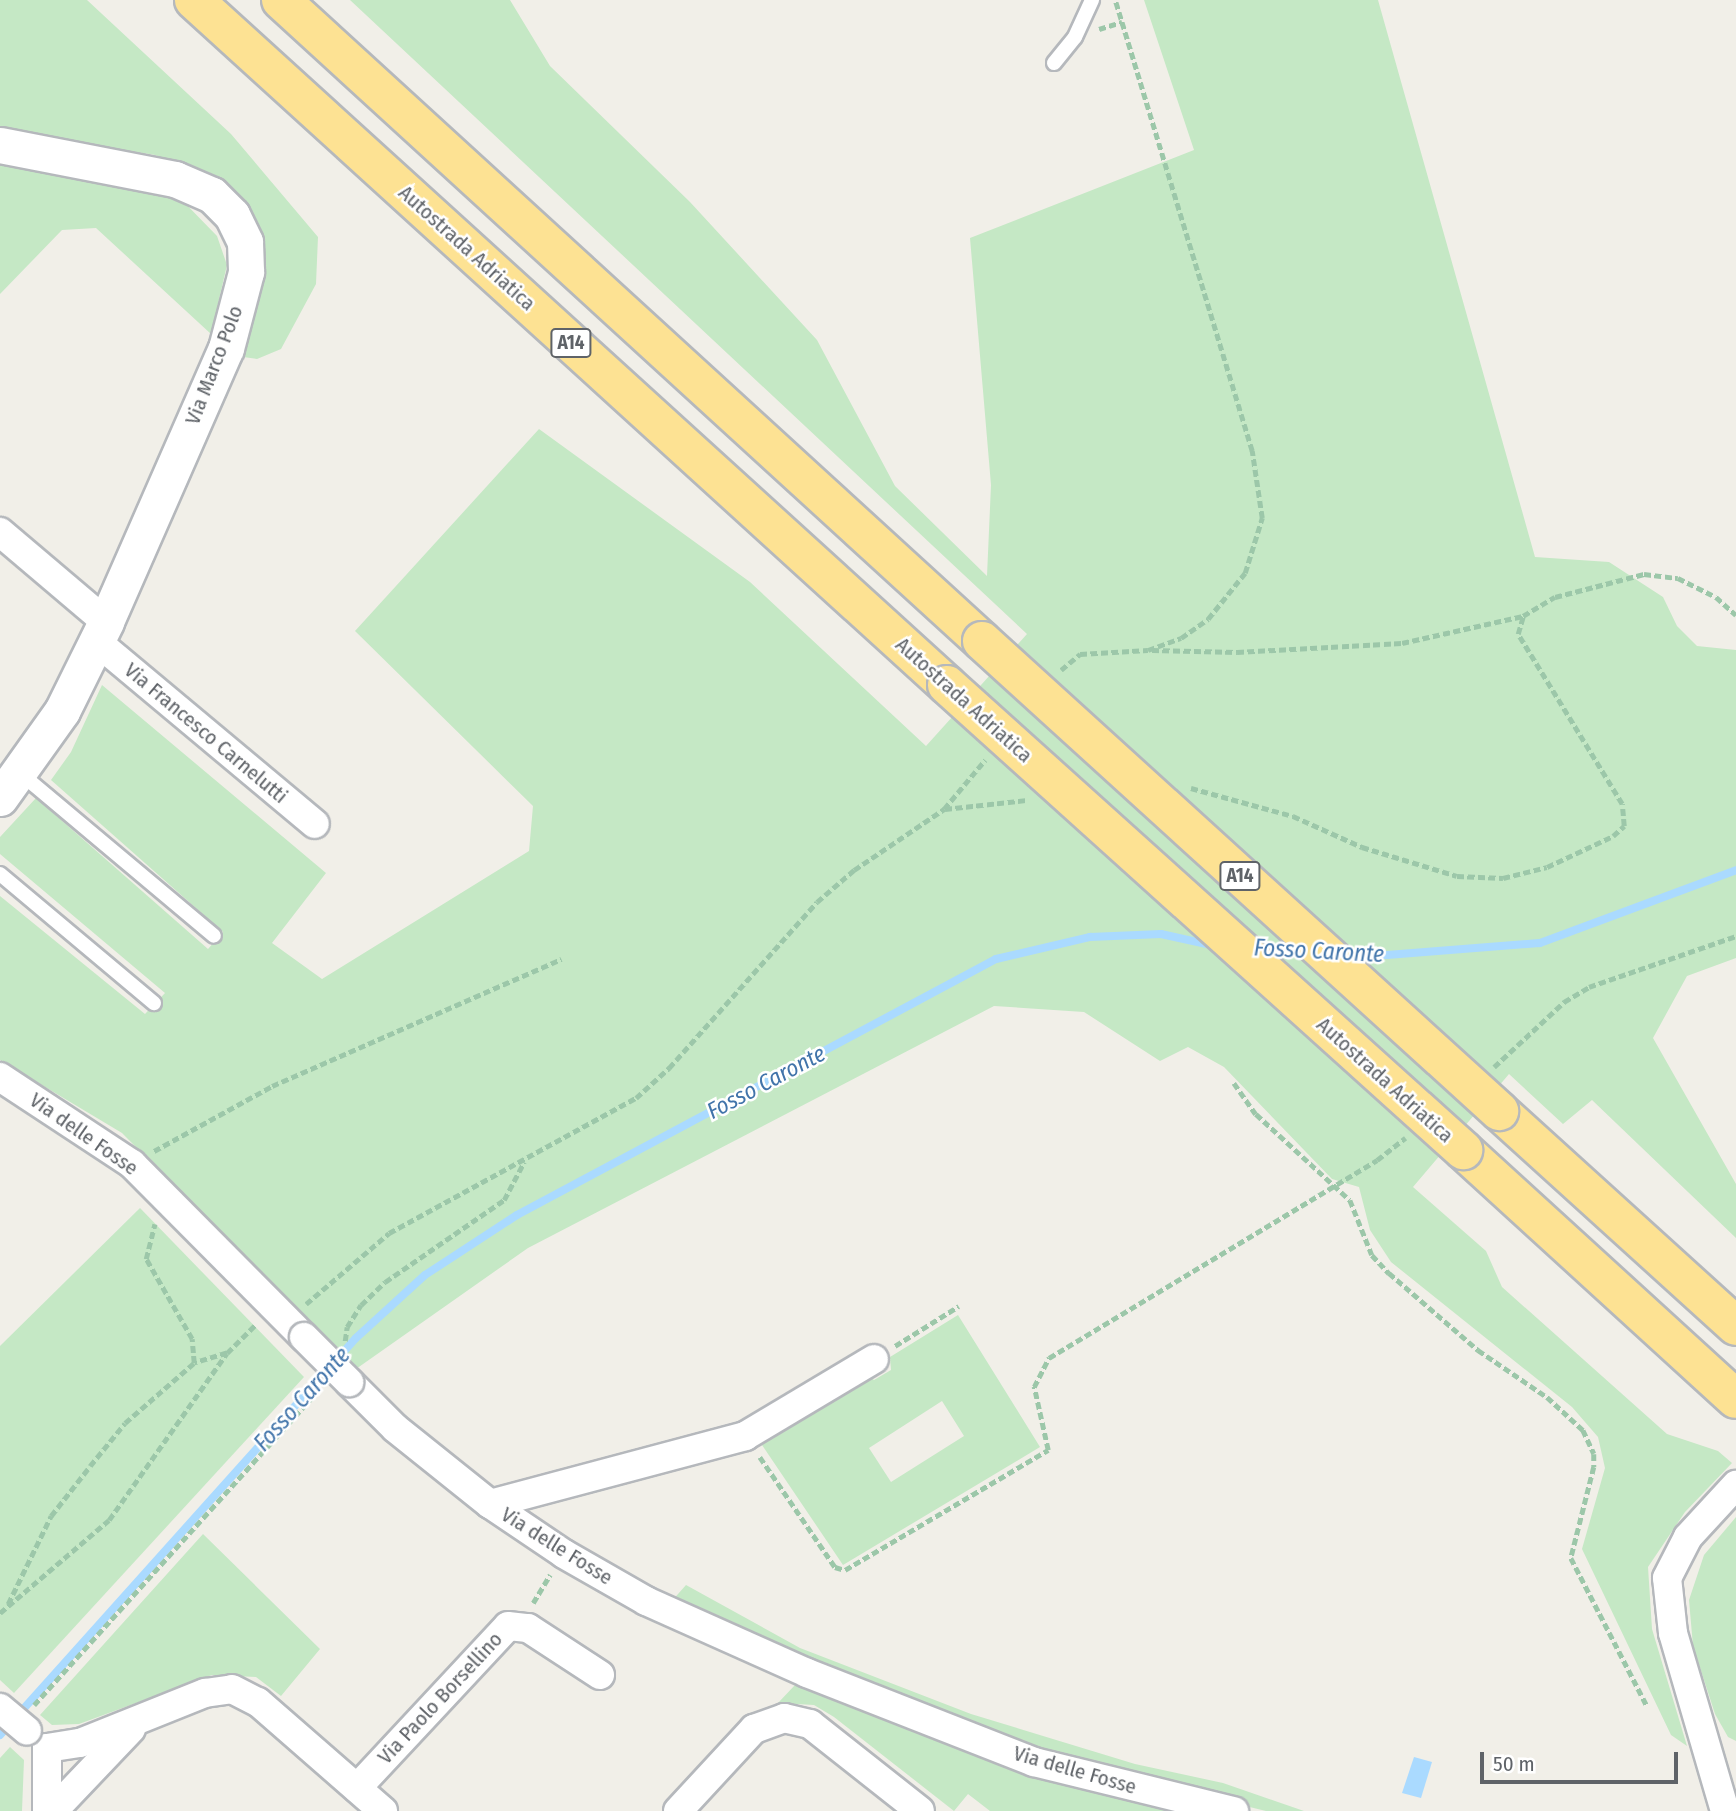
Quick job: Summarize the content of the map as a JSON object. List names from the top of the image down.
{
  "streets": {
    "highway": ["Autostrada Adriatica", "A14"],
    "street": [
      "Via Marco Polo",
      "Via Francesco Carnelutti",
      "Via delle Fosse",
      "Via Paolo Borsellino"
    ]
  },
  "crossings": [
    ["Via Marco Polo", "Via Francesco Carnelutti"]
  ],
  "water": ["Fosso Caronte"],
  "scale_bar": "50 m"
}
